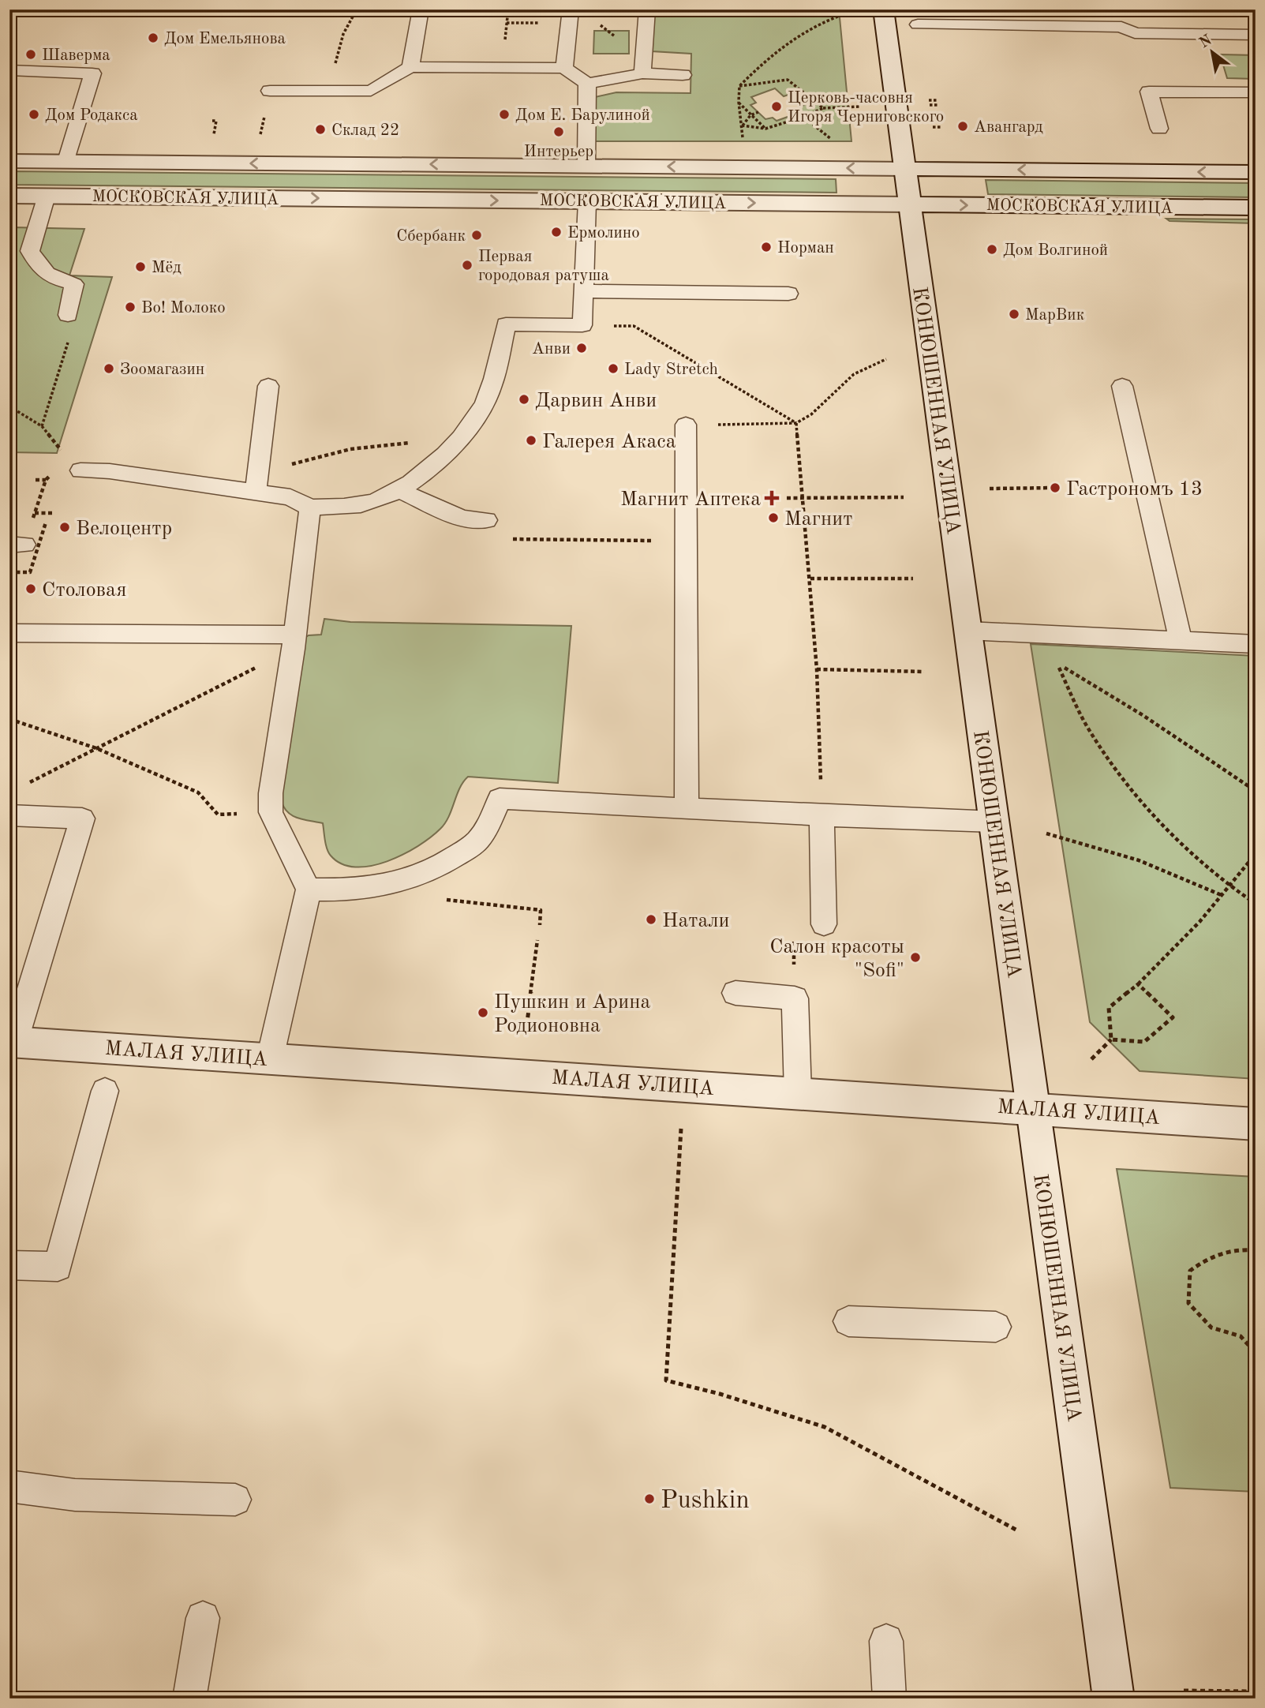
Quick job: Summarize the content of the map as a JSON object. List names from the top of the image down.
{
  "streets": {
    "street": ["МОСКОВСКАЯ УЛИЦА", "КОНЮШЕННАЯ УЛИЦА", "МАЛАЯ УЛИЦА"]
  },
  "crossings": [
    ["МОСКОВСКАЯ УЛИЦА", "КОНЮШЕННАЯ УЛИЦА"],
    ["КОНЮШЕННАЯ УЛИЦА", "МАЛАЯ УЛИЦА"]
  ],
  "places": {
    "other": [
      "Дом Емельянова",
      "Шаверма",
      "Церковь-часовня Игоря Черниговского",
      "Дом Родакса",
      "Дом Е. Барулиной",
      "Авангард",
      "Склад 22",
      "Интерьер",
      "Ермолино",
      "Сбербанк",
      "Норман",
      "Дом Волгиной",
      "Первая городовая ратуша",
      "Мёд",
      "Во! Молоко",
      "МарВик",
      "Анви",
      "Зоомагазин",
      "Lady Stretch",
      "Дарвин Анви",
      "Галерея Акаса",
      "Гастрономъ 13",
      "Магнит",
      "Велоцентр",
      "Столовая",
      "Натали",
      "Салон красоты \"Sofi\"",
      "Пушкин и Арина Родионовна",
      "Pushkin"
    ],
    "health": ["Магнит Аптека"]
  },
  "north": "top left"
}
